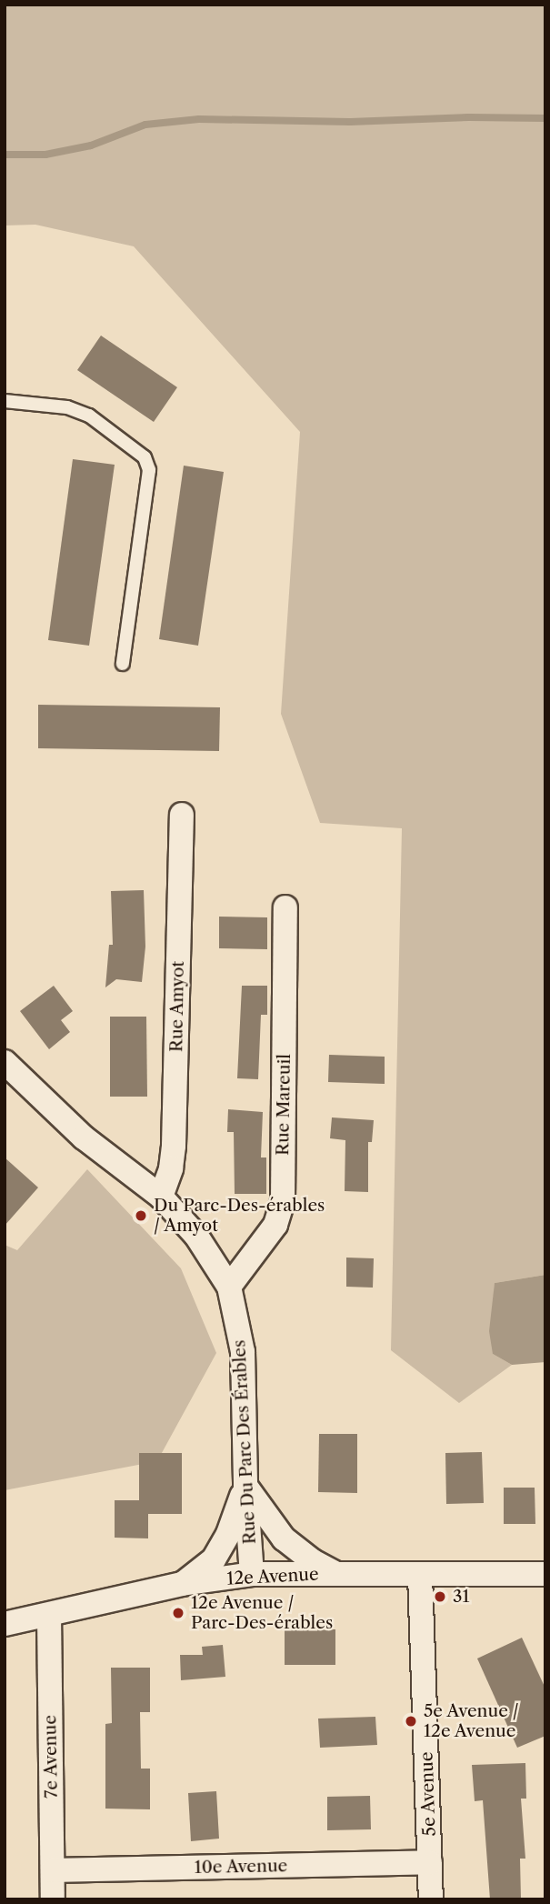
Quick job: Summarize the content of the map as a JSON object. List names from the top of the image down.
{
  "streets": {
    "street": [
      "Rue Amyot",
      "Rue Mareuil",
      "Rue Du Parc Des Érables",
      "12e Avenue",
      "7e Avenue",
      "5e Avenue",
      "10e Avenue"
    ]
  },
  "crossings": [
    ["Rue Amyot", "Rue Du Parc Des Érables"],
    ["Rue Mareuil", "Rue Du Parc Des Érables"],
    ["Rue Du Parc Des Érables", "12e Avenue"],
    ["12e Avenue", "7e Avenue"],
    ["12e Avenue", "5e Avenue"],
    ["7e Avenue", "10e Avenue"],
    ["5e Avenue", "10e Avenue"]
  ],
  "places": [
    "Du Parc-Des-érables / Amyot",
    "31",
    "12e Avenue / Parc-Des-érables",
    "5e Avenue / 12e Avenue"
  ]
}
